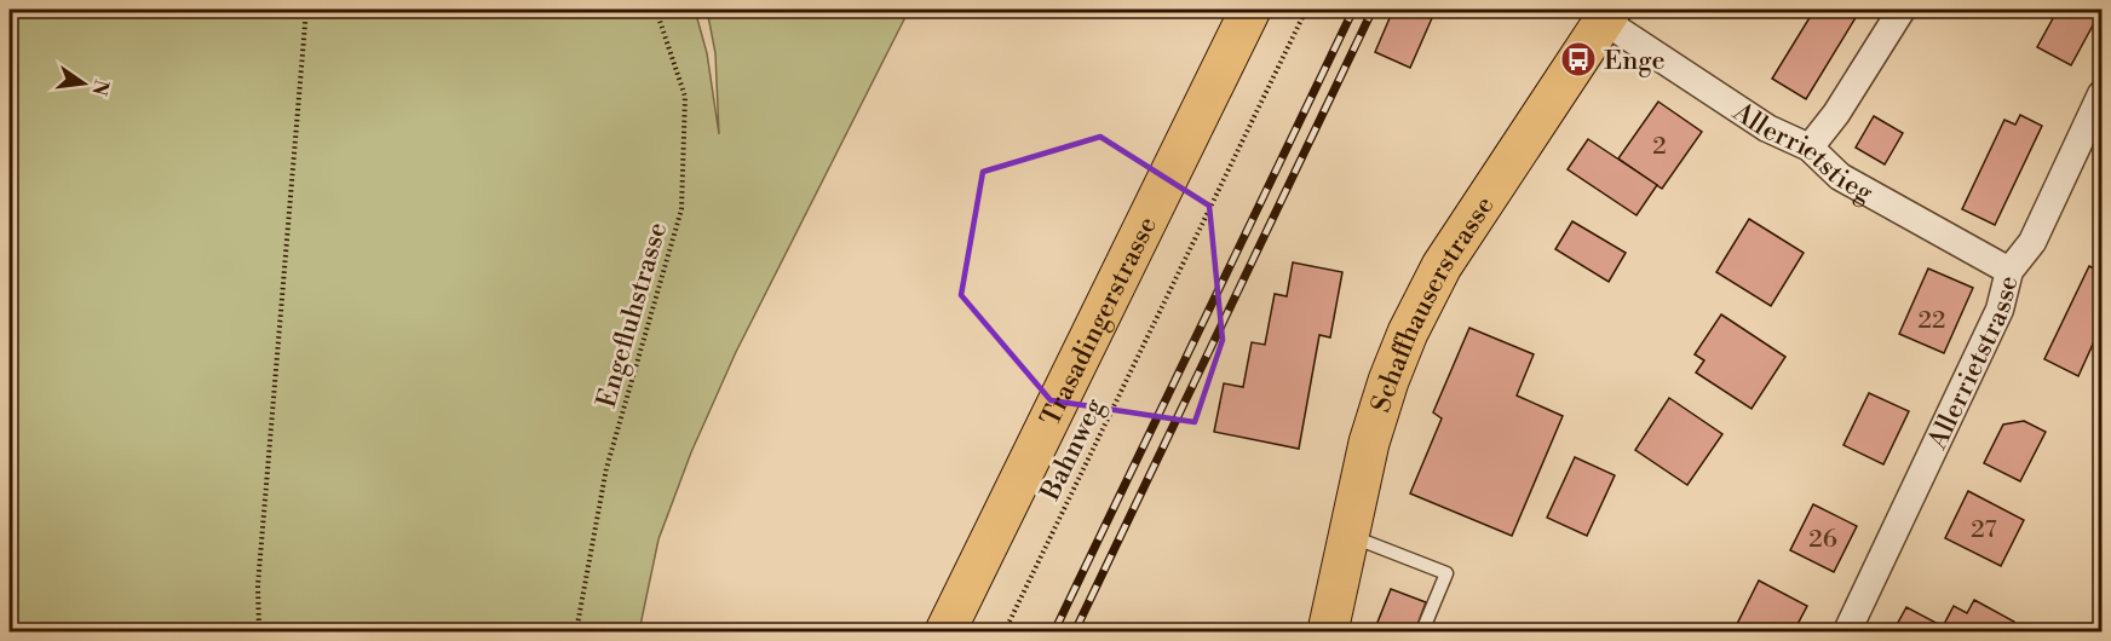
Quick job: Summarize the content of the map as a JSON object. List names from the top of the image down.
{
  "streets": {
    "main road": ["Schaffhauserstrasse", "Trasadingerstrasse"],
    "street": ["Allerrietstieg", "Allerrietstrasse"],
    "path": ["Engefluhstrasse", "Bahnweg"]
  },
  "crossings": [
    ["Allerrietstieg", "Schaffhauserstrasse"],
    ["Allerrietstieg", "Allerrietstrasse"]
  ],
  "places": {
    "bus stop": ["Enge"]
  },
  "house_numbers": [
    "2",
    "22",
    "27",
    "26"
  ],
  "north": "right"
}
